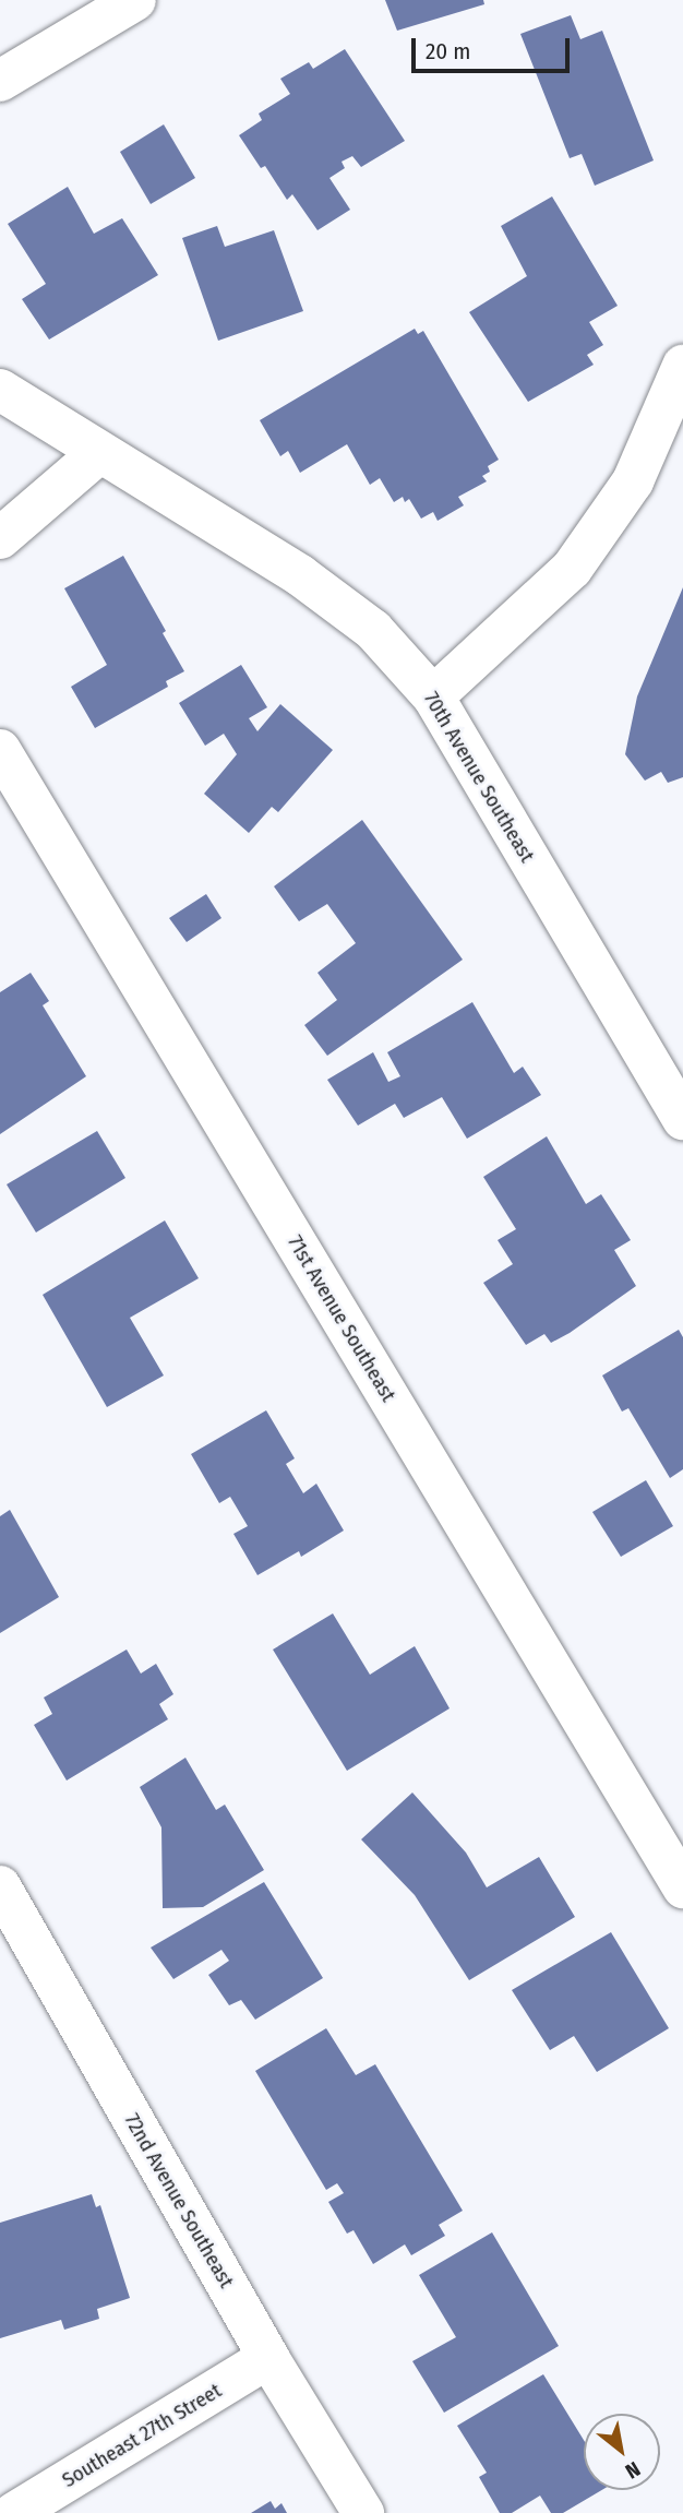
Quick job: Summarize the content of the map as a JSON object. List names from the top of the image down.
{
  "streets": {
    "street": [
      "70th Avenue Southeast",
      "71st Avenue Southeast",
      "72nd Avenue Southeast",
      "Southeast 27th Street"
    ]
  },
  "crossings": [
    ["72nd Avenue Southeast", "Southeast 27th Street"]
  ],
  "scale_bar": "20 m",
  "north": "bottom right"
}
